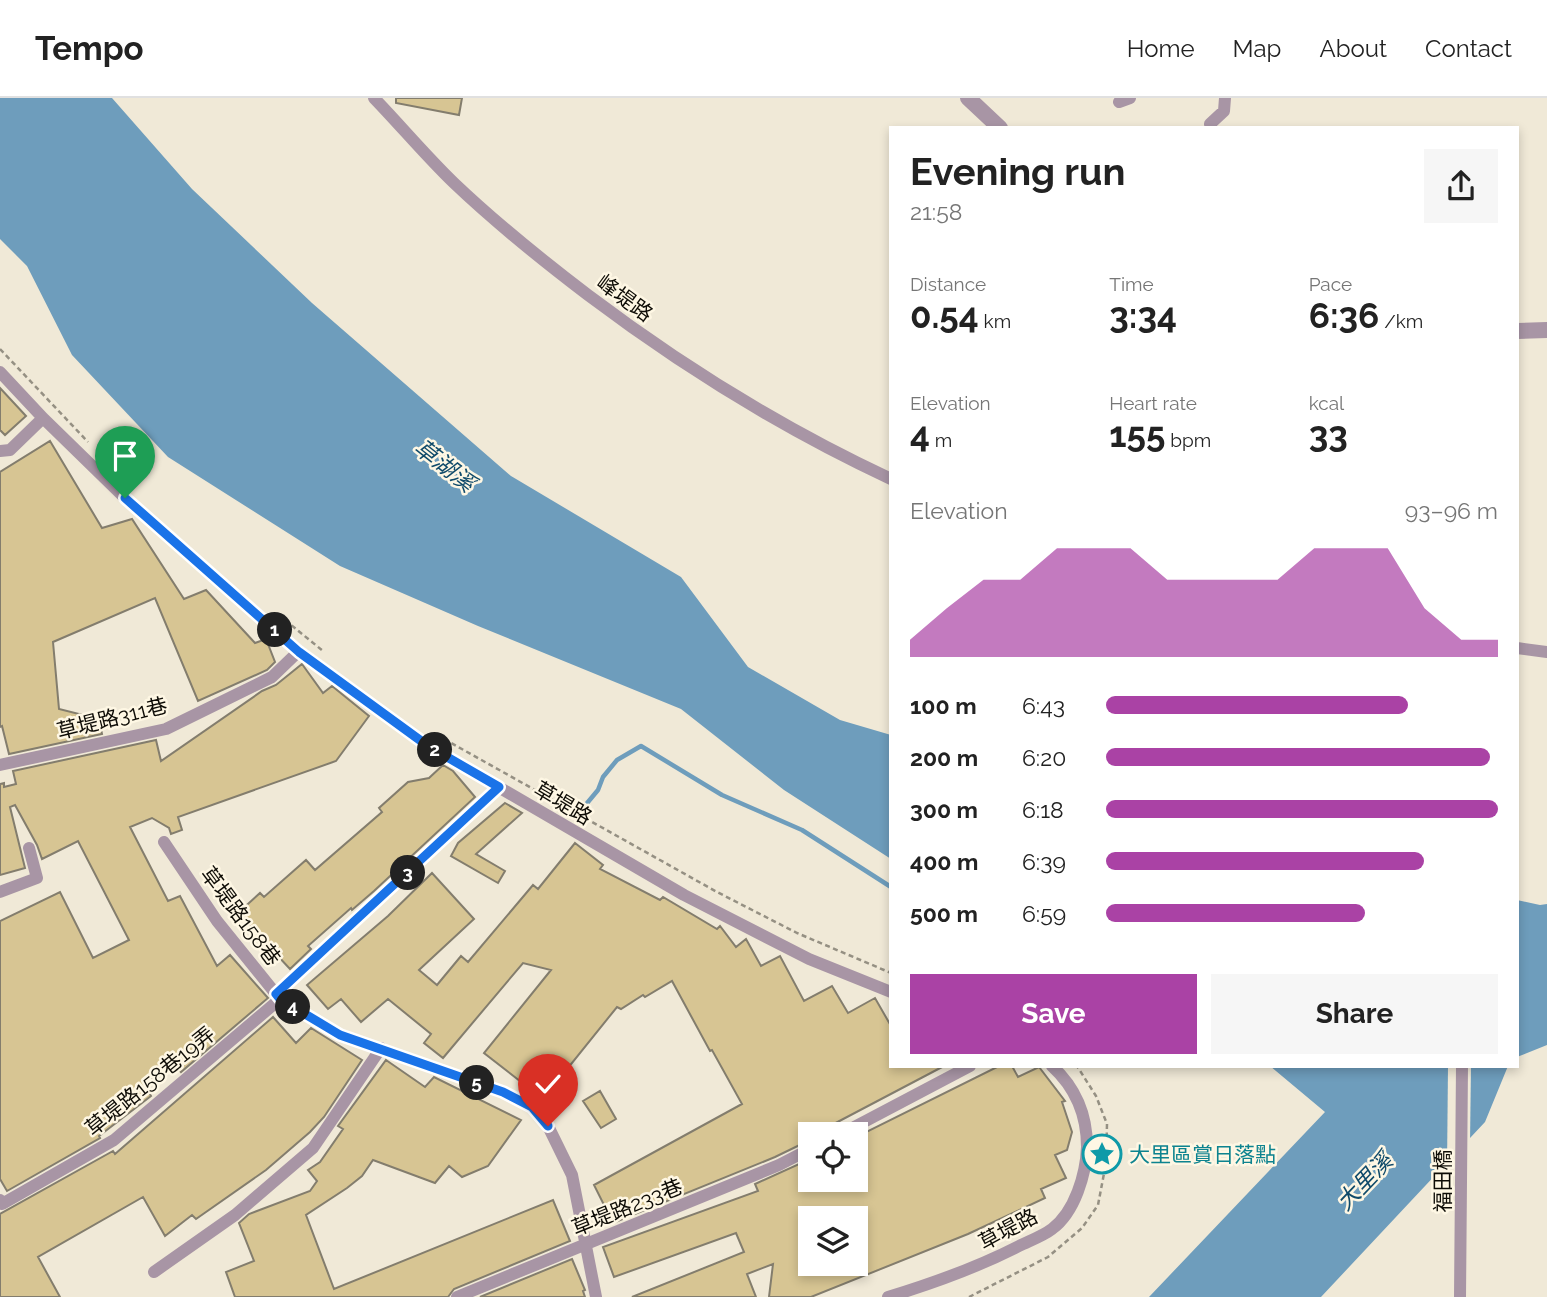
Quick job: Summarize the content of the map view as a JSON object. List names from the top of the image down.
{
  "streets": {
    "street": [
      "峰堤路",
      "草堤路311巷",
      "草堤路",
      "草堤路158巷",
      "草堤路158巷19弄",
      "福田橋",
      "草堤路233巷"
    ]
  },
  "crossings": [
    ["草堤路311巷", "草堤路"],
    ["草堤路", "草堤路158巷19弄"],
    ["草堤路158巷", "草堤路158巷19弄"],
    ["草堤路158巷", "草堤路233巷"]
  ],
  "water": ["草湖溪", "大里溪"],
  "places": {
    "place": ["大里區賞日落點"]
  },
  "page": {
    "header": "Tempo",
    "nav": [
      "Home",
      "Map",
      "About",
      "Contact"
    ],
    "heading": ["Evening run", "21:58"],
    "stats": [
      ["Distance", "0.54 km"],
      ["Time", "3:34"],
      ["Pace", "6:36 /km"],
      ["Elevation", "4 m"],
      ["Heart rate", "155 bpm"],
      ["kcal", "33"]
    ],
    "chart": ["Elevation", "93–96 m"],
    "pins": [
      "1",
      "2",
      "3",
      "4",
      "5"
    ],
    "list": [
      {
        "name": "100 m",
        "note": "6:43"
      },
      {
        "name": "200 m",
        "note": "6:20"
      },
      {
        "name": "300 m",
        "note": "6:18"
      },
      {
        "name": "400 m",
        "note": "6:39"
      },
      {
        "name": "500 m",
        "note": "6:59"
      }
    ],
    "buttons": ["Save", "Share"]
  }
}
